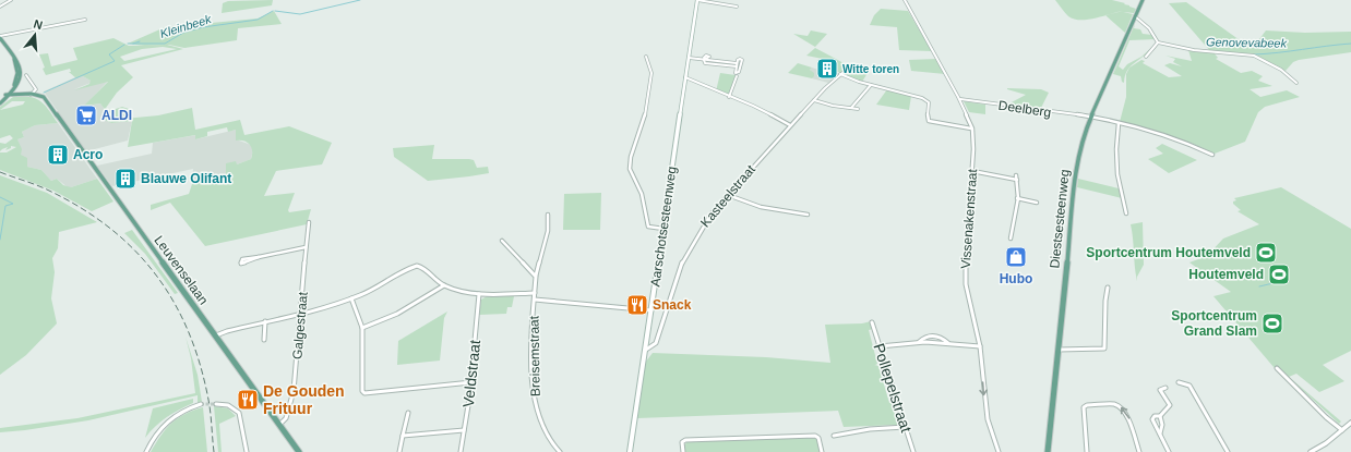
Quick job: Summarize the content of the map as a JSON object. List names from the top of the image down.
{
  "streets": {
    "main road": ["Diestsesteenweg", "Aarschotsesteenweg", "Leuvenselaan"],
    "street": [
      "Deelberg",
      "Kasteelstraat",
      "Vissenakenstraat",
      "Galgestraat",
      "Breisemstraat",
      "Veldstraat",
      "Pollepelstraat"
    ]
  },
  "crossings": [
    ["Deelberg", "Vissenakenstraat"],
    ["Deelberg", "Diestsesteenweg"],
    ["Kasteelstraat", "Aarschotsesteenweg"],
    ["Leuvenselaan", "Galgestraat"]
  ],
  "water": ["Kleinbeek", "Genovevabeek"],
  "places": {
    "building": ["Witte toren", "Acro", "Blauwe Olifant"],
    "supermarket": ["ALDI"],
    "sports": ["Sportcentrum Houtemveld", "Houtemveld", "Sportcentrum Grand Slam"],
    "shop": ["Hubo"],
    "restaurant": ["Snack", "De Gouden Frituur"]
  },
  "north": "top"
}
